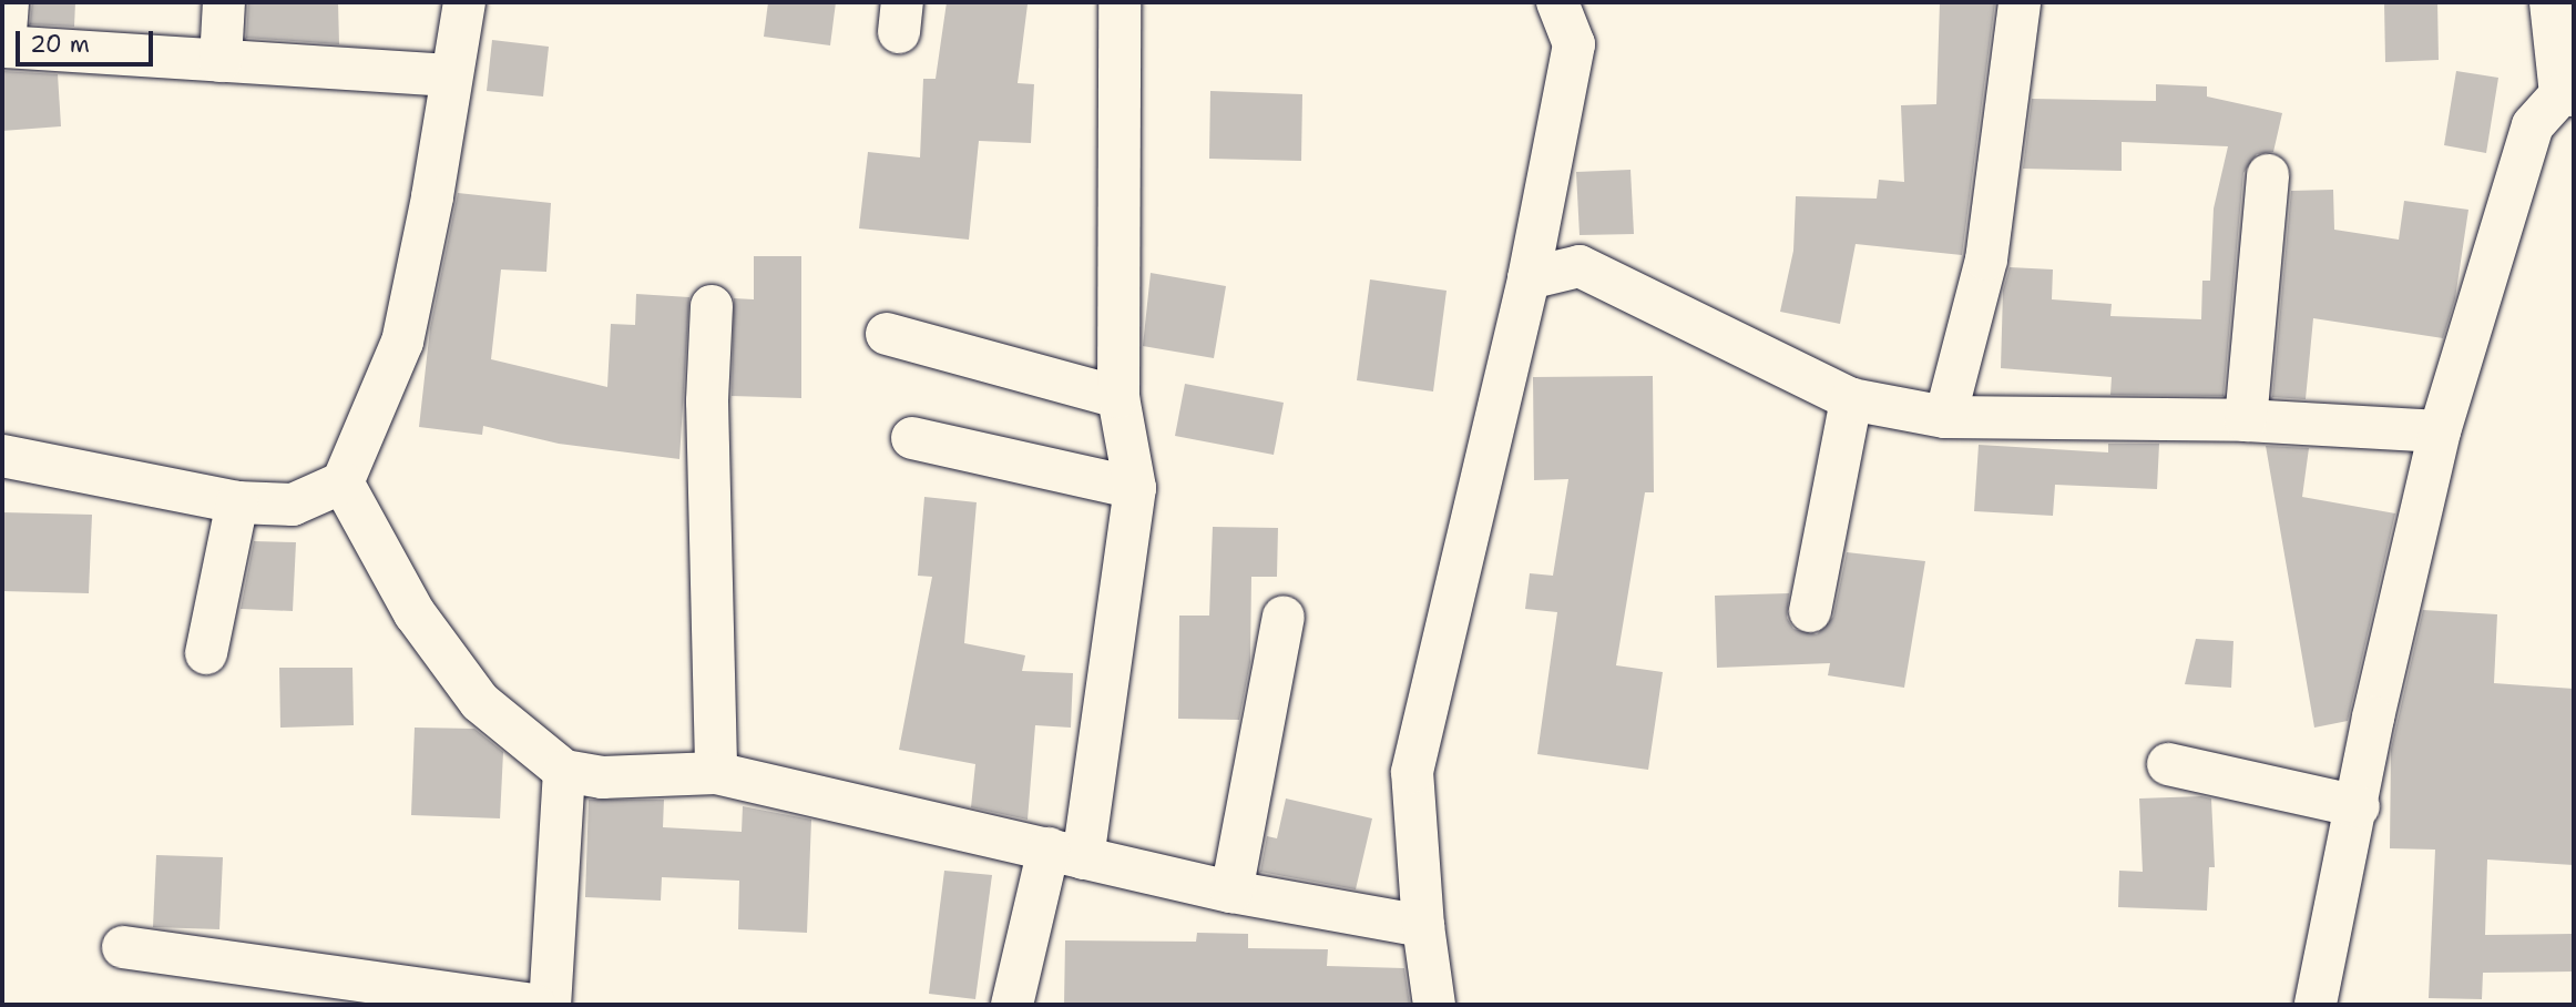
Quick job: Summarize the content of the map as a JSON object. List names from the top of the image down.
{
  "scale_bar": "20 m"
}
